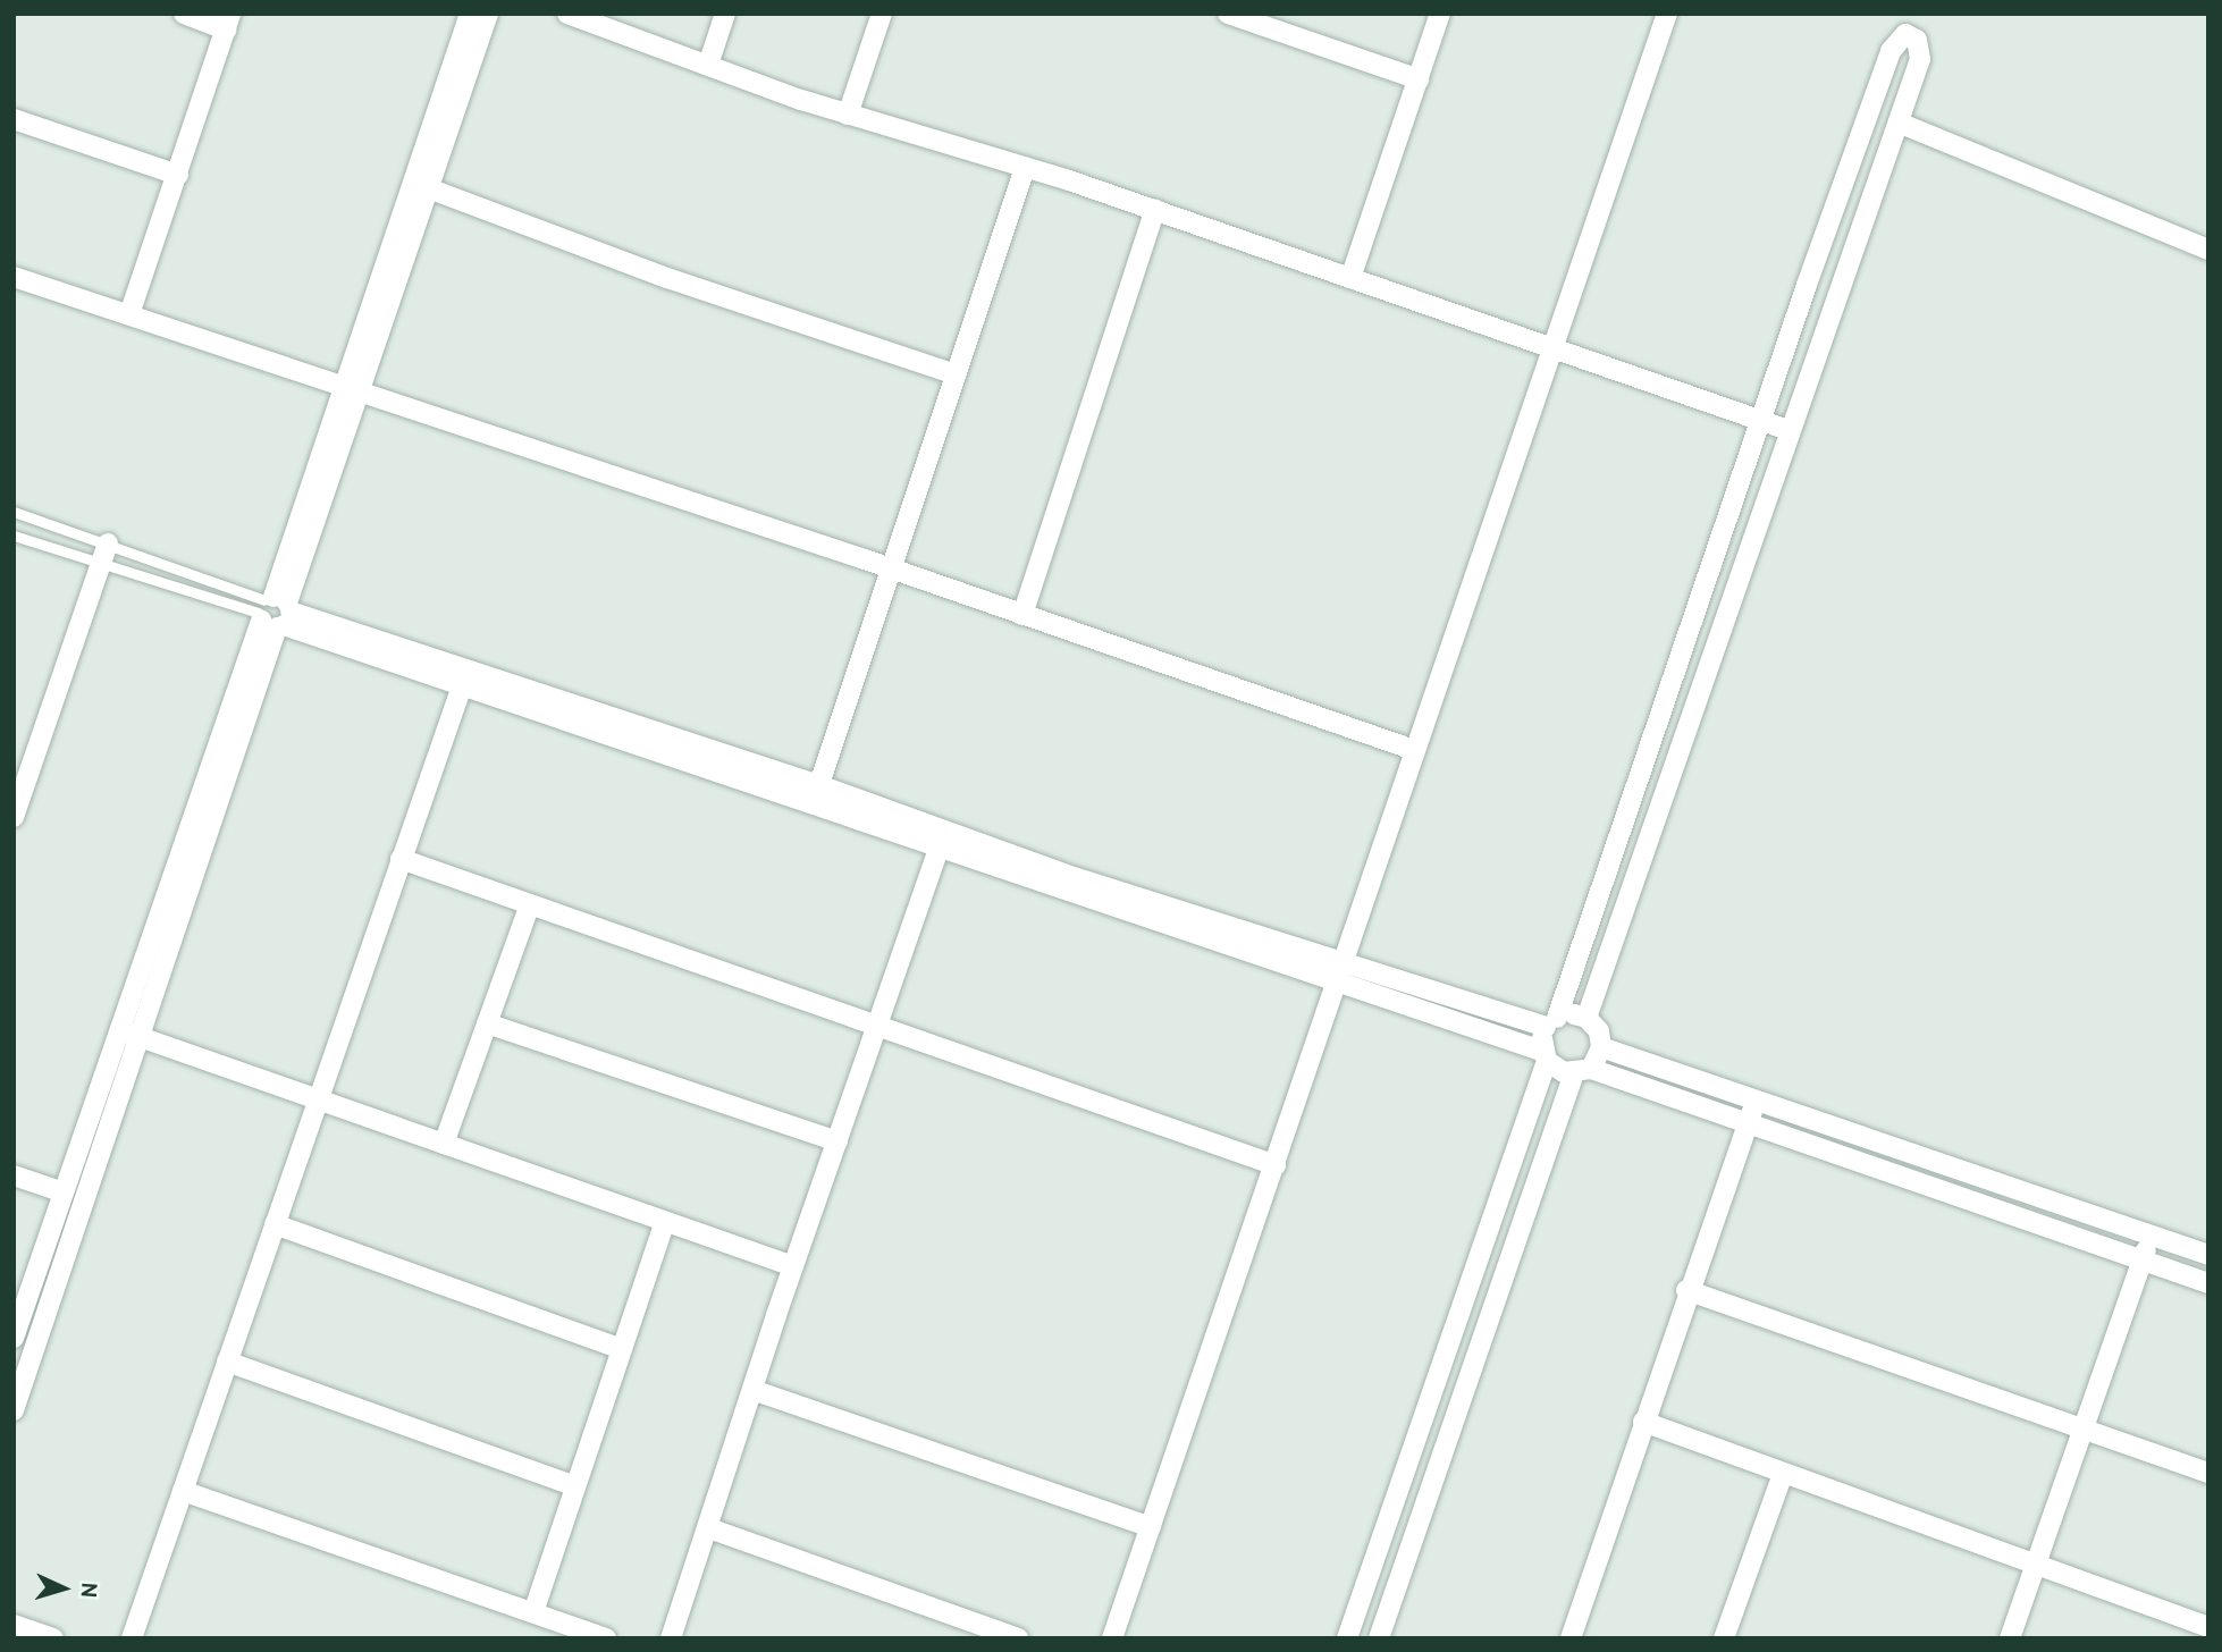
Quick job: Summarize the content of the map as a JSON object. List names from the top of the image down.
{
  "north": "right"
}
